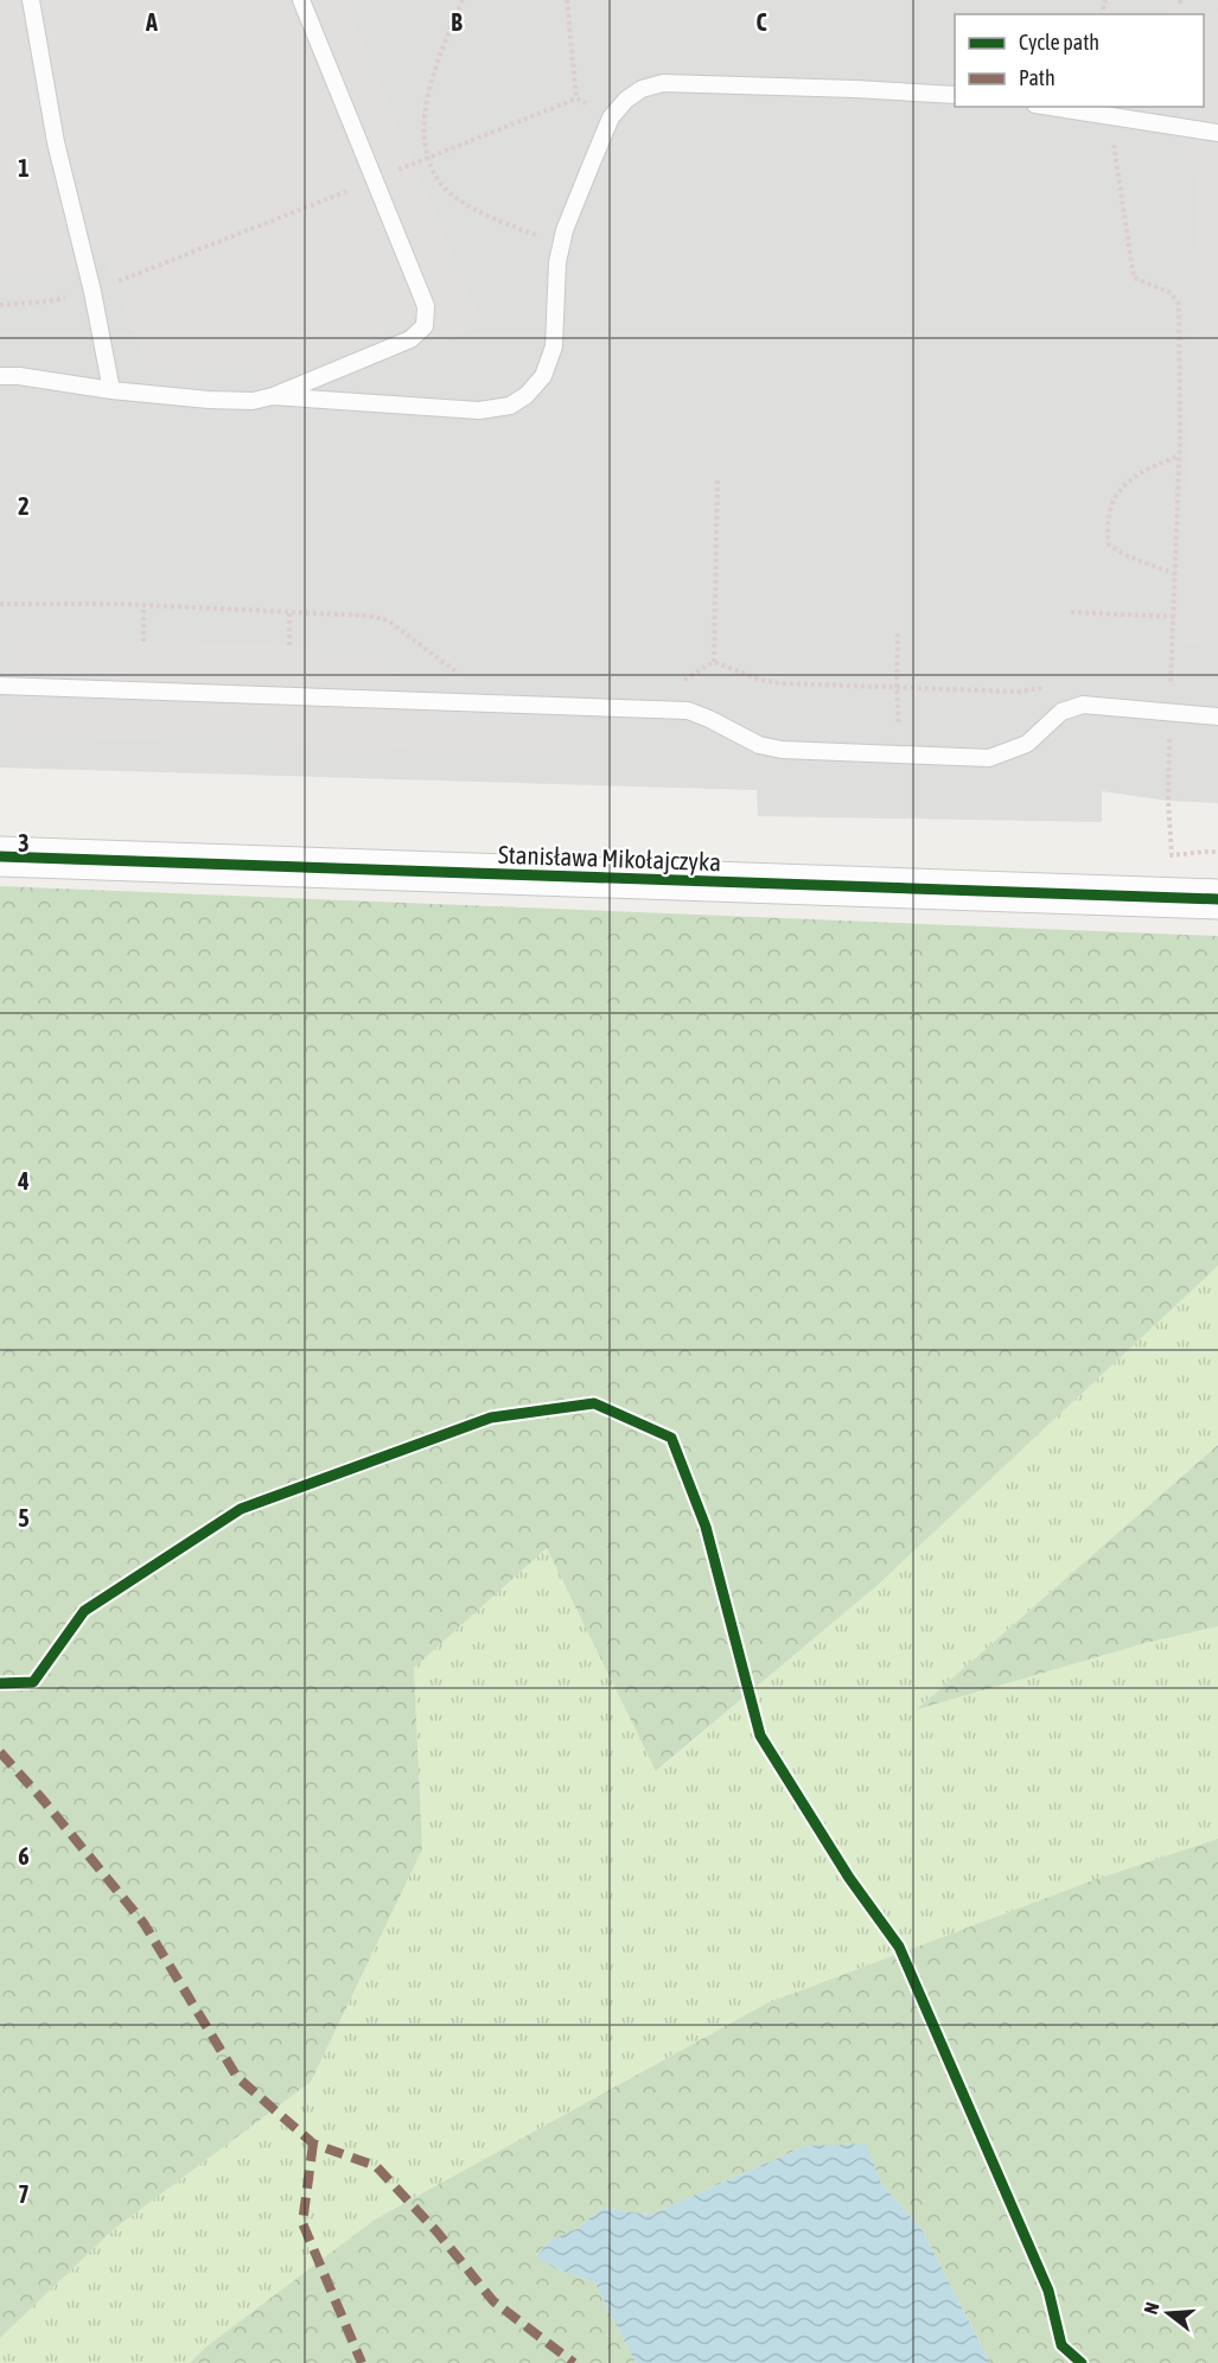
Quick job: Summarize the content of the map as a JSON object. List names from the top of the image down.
{
  "streets": {
    "street": ["Stanisława Mikołajczyka"]
  },
  "legend": ["Cycle path", "Path"],
  "north": "left",
  "grid": {
    "columns": ["A", "B", "C"],
    "rows": [
      "1",
      "2",
      "3",
      "4",
      "5",
      "6",
      "7"
    ]
  }
}
